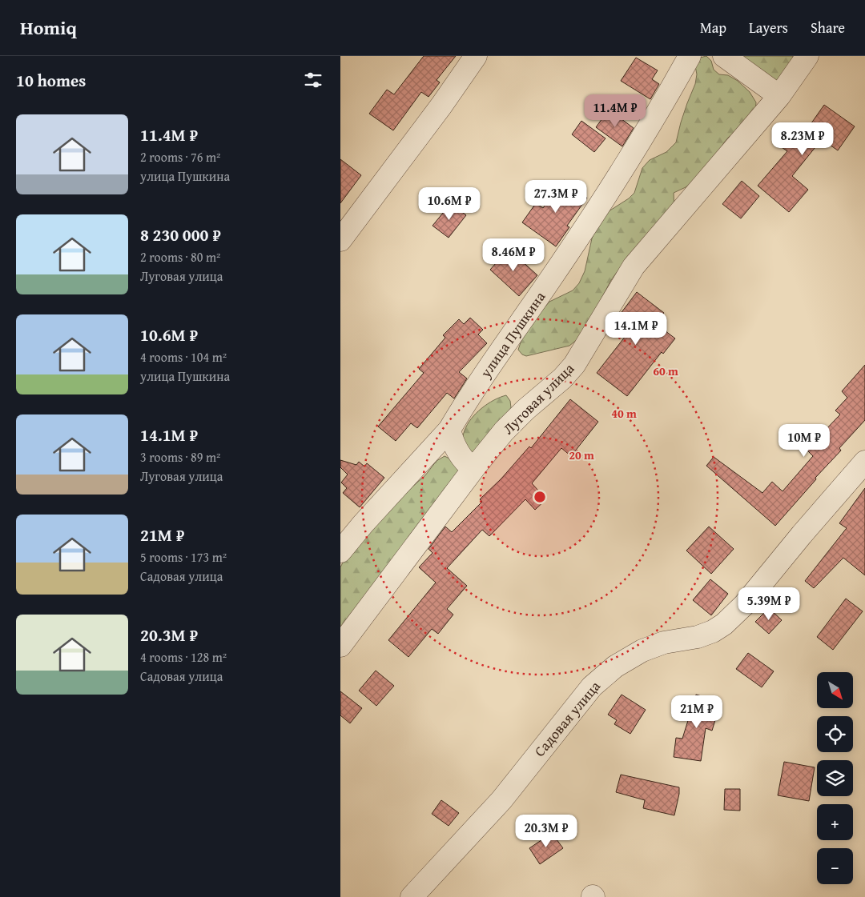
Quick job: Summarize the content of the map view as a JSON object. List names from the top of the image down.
{
  "streets": {
    "street": ["улица Пушкина", "Луговая улица", "Садовая улица"]
  },
  "north": "bottom right",
  "page": {
    "header": "Homiq",
    "nav": ["Map", "Layers", "Share"],
    "heading": "10 homes",
    "price": [
      "11.4M ₽",
      "8.23M ₽",
      "27.3M ₽",
      "10.6M ₽",
      "8.46M ₽",
      "14.1M ₽",
      "10M ₽",
      "5.39M ₽",
      "21M ₽",
      "20.3M ₽"
    ],
    "list": [
      {
        "name": "11.4M ₽",
        "note": "2 rooms · 76 m² · улица Пушкина"
      },
      {
        "name": "8 230 000 ₽",
        "note": "2 rooms · 80 m² · Луговая улица"
      },
      {
        "name": "10.6M ₽",
        "note": "4 rooms · 104 m² · улица Пушкина"
      },
      {
        "name": "14.1M ₽",
        "note": "3 rooms · 89 m² · Луговая улица"
      },
      {
        "name": "21M ₽",
        "note": "5 rooms · 173 m² · Садовая улица"
      },
      {
        "name": "20.3M ₽",
        "note": "4 rooms · 128 m² · Садовая улица"
      }
    ],
    "map_buttons": ["+", "−"]
  },
  "rings": ["60 m", "40 m", "20 m"]
}
